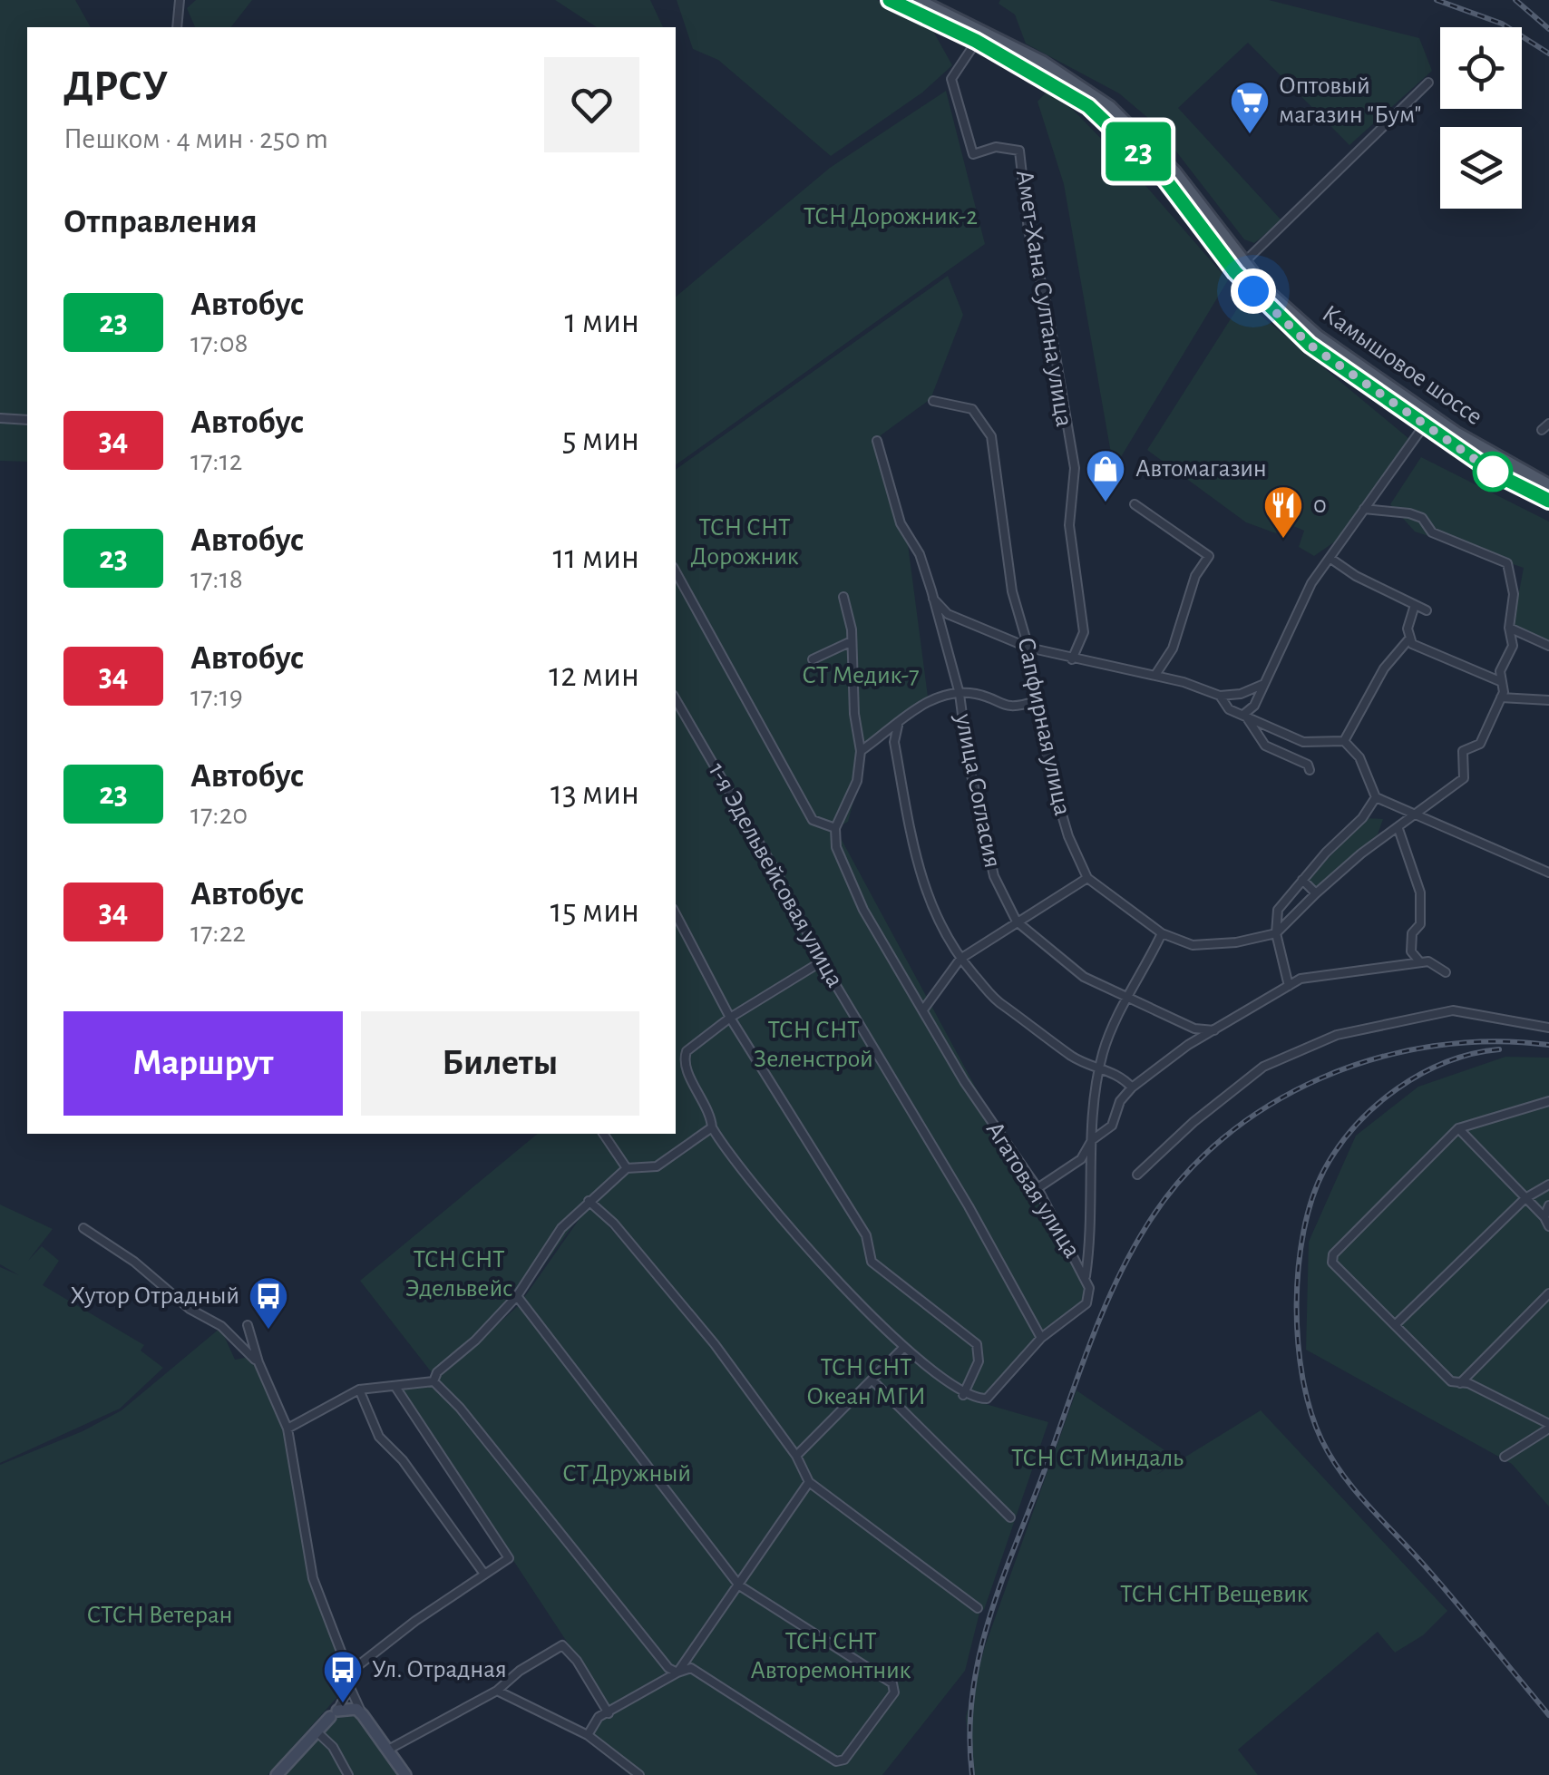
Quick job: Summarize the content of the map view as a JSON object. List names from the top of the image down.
{
  "streets": {
    "main road": ["Камышовое шоссе"],
    "street": [
      "Амет-Хана Султана улица",
      "Сапфирная улица",
      "улица Согласия",
      "1-я Эдельвейсовая улица",
      "Агатовая улица"
    ]
  },
  "crossings": [
    ["Амет-Хана Султана улица", "Камышовое шоссе"],
    ["1-я Эдельвейсовая улица", "Агатовая улица"]
  ],
  "parks": [
    "ТСН Дорожник-2",
    "ТСН СНТ Дорожник",
    "СТ Медик-7",
    "ТСН СНТ Зеленстрой",
    "ТСН СНТ Эдельвейс",
    "ТСН СНТ Океан МГИ",
    "ТСН СТ Миндаль",
    "СТ Дружный",
    "ТСН СНТ Вещевик",
    "СТСН Ветеран",
    "ТСН СНТ Авторемонтник"
  ],
  "places": {
    "supermarket": ["Оптовый магазин \"Бум\""],
    "shop": ["Автомагазин"],
    "restaurant": ["0"],
    "bus stop": ["Хутор Отрадный", "Ул. Отрадная"]
  },
  "lines": ["bus line 23"],
  "page": {
    "on_map": "23",
    "heading": [
      ["ДРСУ", "Пешком · 4 мин · 250 m"],
      "Отправления"
    ],
    "list": [
      {
        "mark": "23",
        "name": "Автобус",
        "note": "17:08",
        "value": "1 мин"
      },
      {
        "mark": "34",
        "name": "Автобус",
        "note": "17:12",
        "value": "5 мин"
      },
      {
        "mark": "23",
        "name": "Автобус",
        "note": "17:18",
        "value": "11 мин"
      },
      {
        "mark": "34",
        "name": "Автобус",
        "note": "17:19",
        "value": "12 мин"
      },
      {
        "mark": "23",
        "name": "Автобус",
        "note": "17:20",
        "value": "13 мин"
      },
      {
        "mark": "34",
        "name": "Автобус",
        "note": "17:22",
        "value": "15 мин"
      }
    ],
    "buttons": ["Маршрут", "Билеты"]
  }
}
